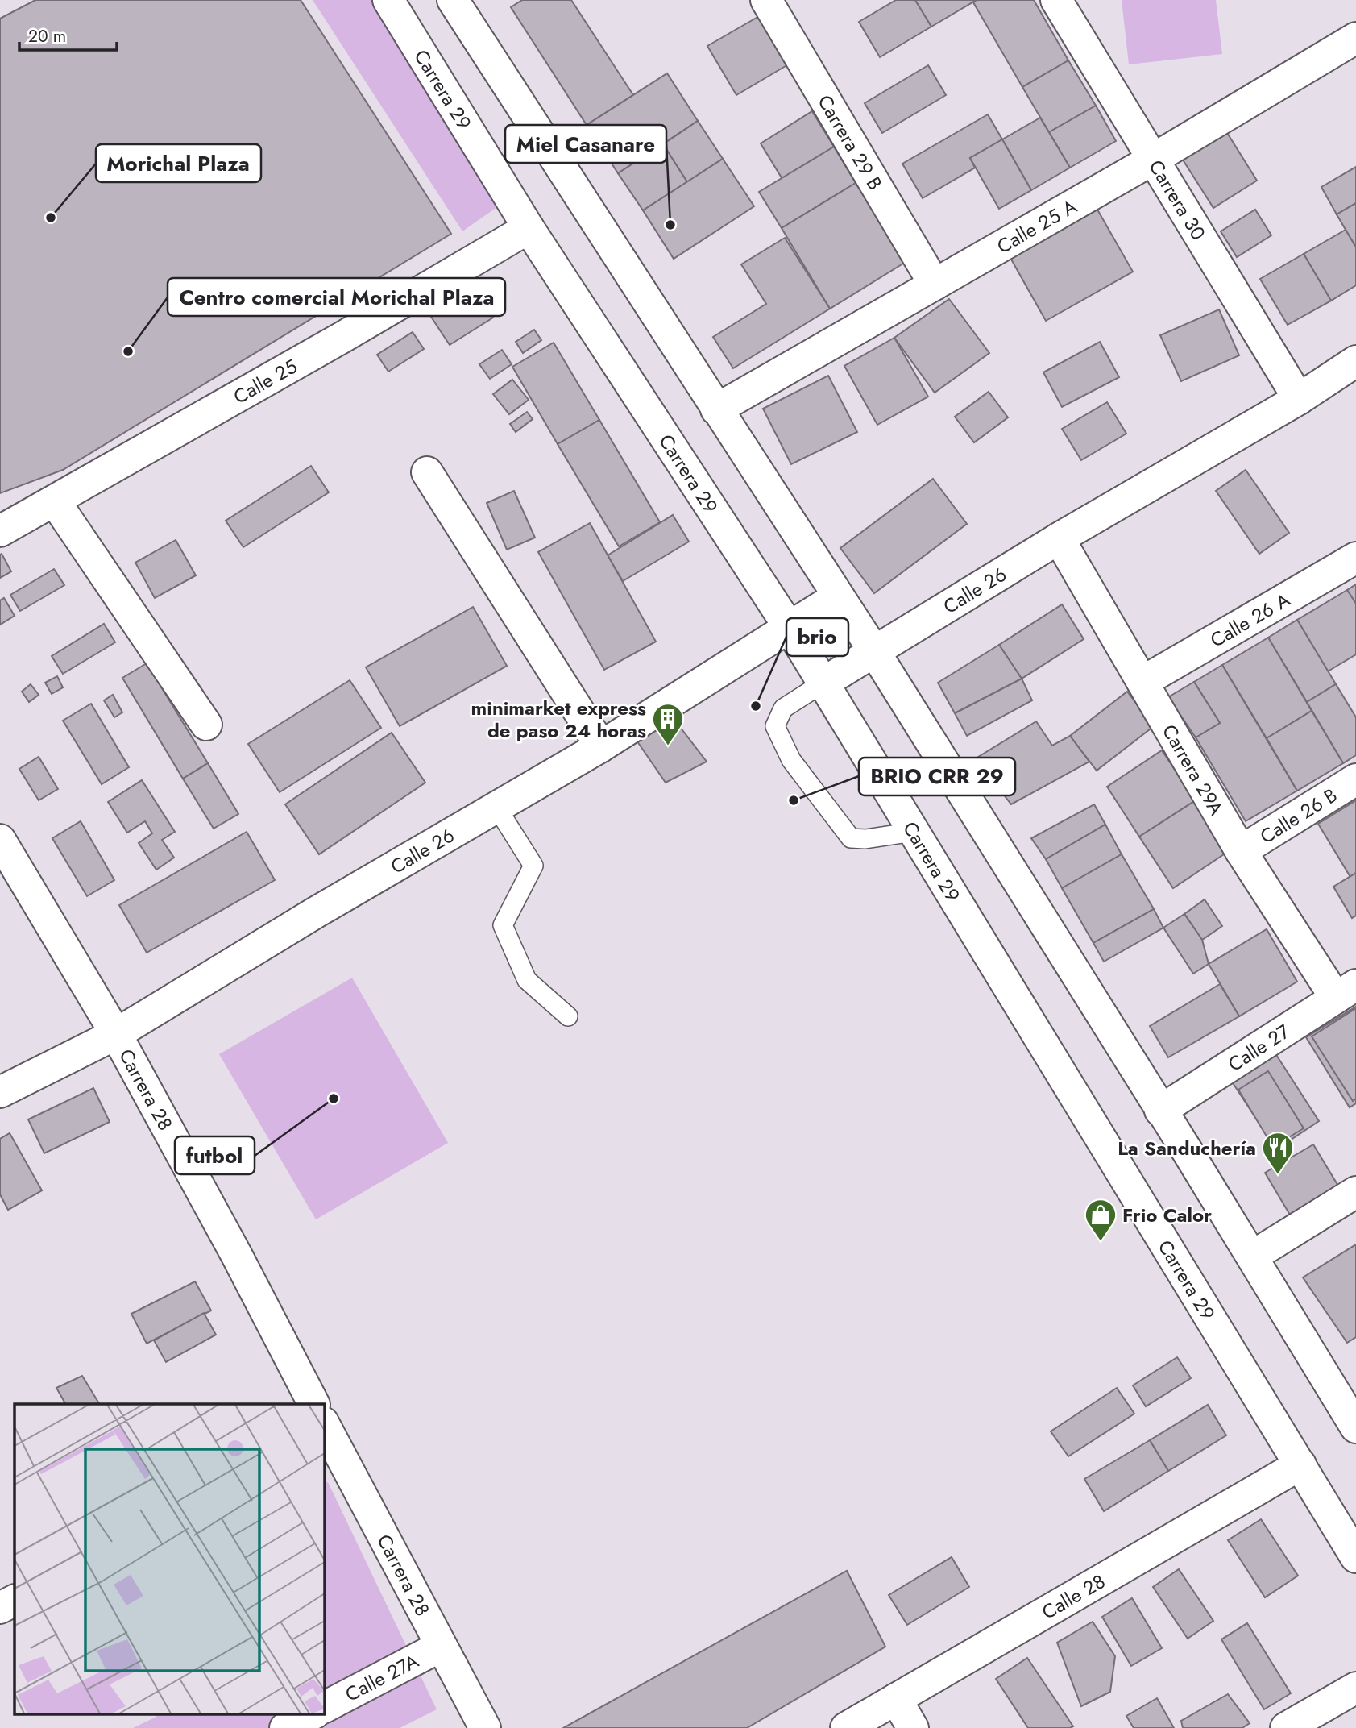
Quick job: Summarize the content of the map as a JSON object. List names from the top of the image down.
{
  "streets": {
    "street": [
      "Carrera 29",
      "Carrera 29 B",
      "Carrera 30",
      "Calle 25 A",
      "Calle 25",
      "Calle 26",
      "Calle 26 A",
      "Carrera 29A",
      "Calle 26 B",
      "Calle 27",
      "Carrera 28",
      "Calle 28",
      "Calle 27A"
    ]
  },
  "crossings": [
    ["Carrera 29", "Calle 25"],
    ["Carrera 29", "Calle 26"],
    ["Carrera 29", "Calle 28"],
    ["Carrera 29 B", "Calle 25 A"],
    ["Carrera 30", "Calle 25 A"],
    ["Carrera 30", "Calle 26"],
    ["Calle 26", "Carrera 29A"],
    ["Calle 26", "Carrera 28"],
    ["Calle 26 A", "Carrera 29A"],
    ["Carrera 29A", "Calle 26 B"],
    ["Carrera 29A", "Calle 27"],
    ["Carrera 28", "Calle 27A"]
  ],
  "places": {
    "other": [
      "Morichal Plaza",
      "Miel Casanare",
      "Centro comercial Morichal Plaza",
      "brio",
      "BRIO CRR 29",
      "futbol"
    ],
    "building": ["minimarket express de paso 24 horas"],
    "restaurant": ["La Sanduchería"],
    "shop": ["Frio Calor"]
  },
  "scale_bar": "20 m"
}
